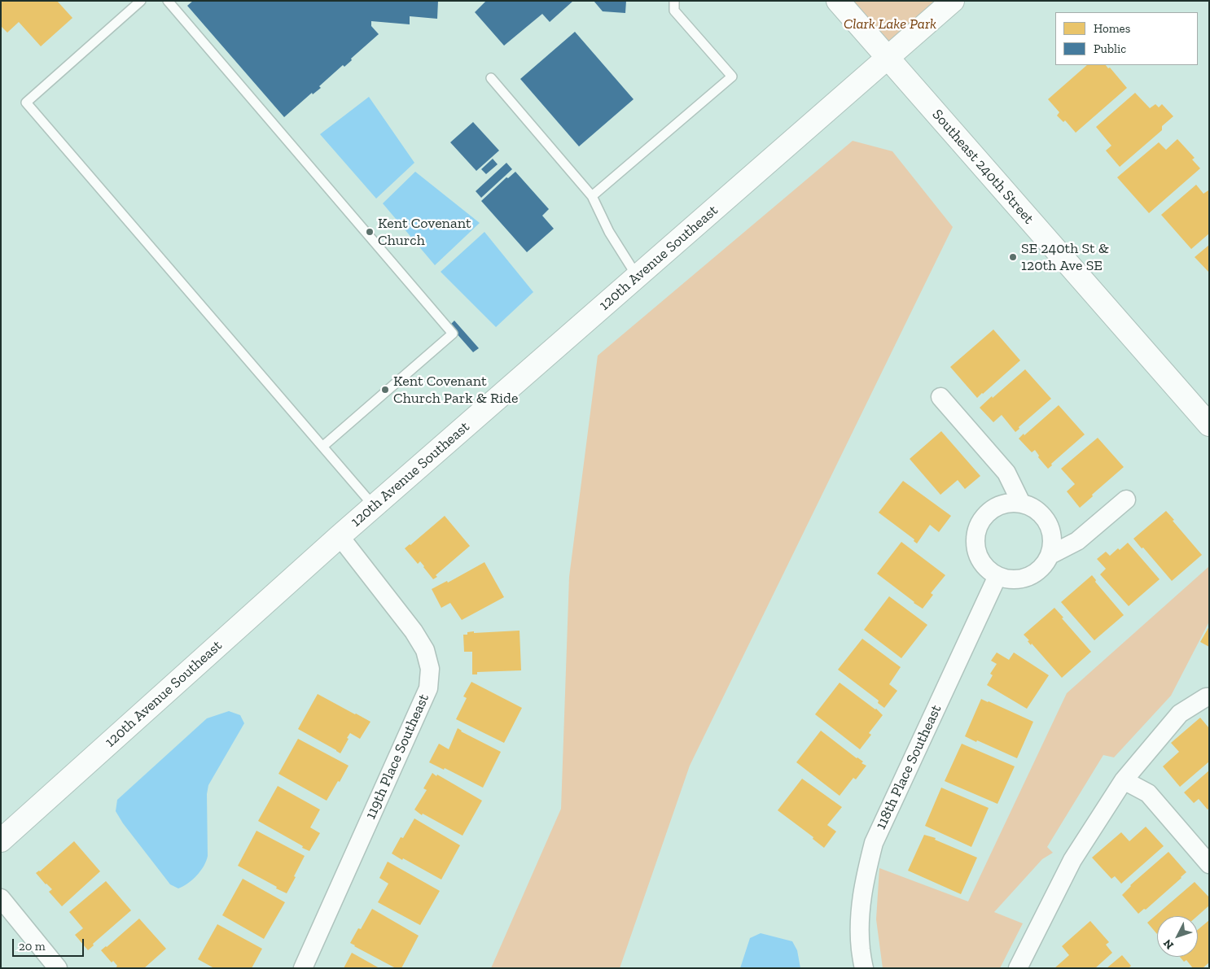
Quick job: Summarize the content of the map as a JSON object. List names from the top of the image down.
{
  "streets": {
    "street": [
      "Southeast 240th Street",
      "120th Avenue Southeast",
      "119th Place Southeast",
      "118th Place Southeast"
    ]
  },
  "crossings": [
    ["Southeast 240th Street", "120th Avenue Southeast"],
    ["120th Avenue Southeast", "119th Place Southeast"]
  ],
  "parks": ["Clark Lake Park"],
  "places": ["Kent Covenant Church", "SE 240th St & 120th Ave SE", "Kent Covenant Church Park & Ride"],
  "legend": ["Homes", "Public"],
  "scale_bar": "20 m",
  "north": "bottom left"
}
